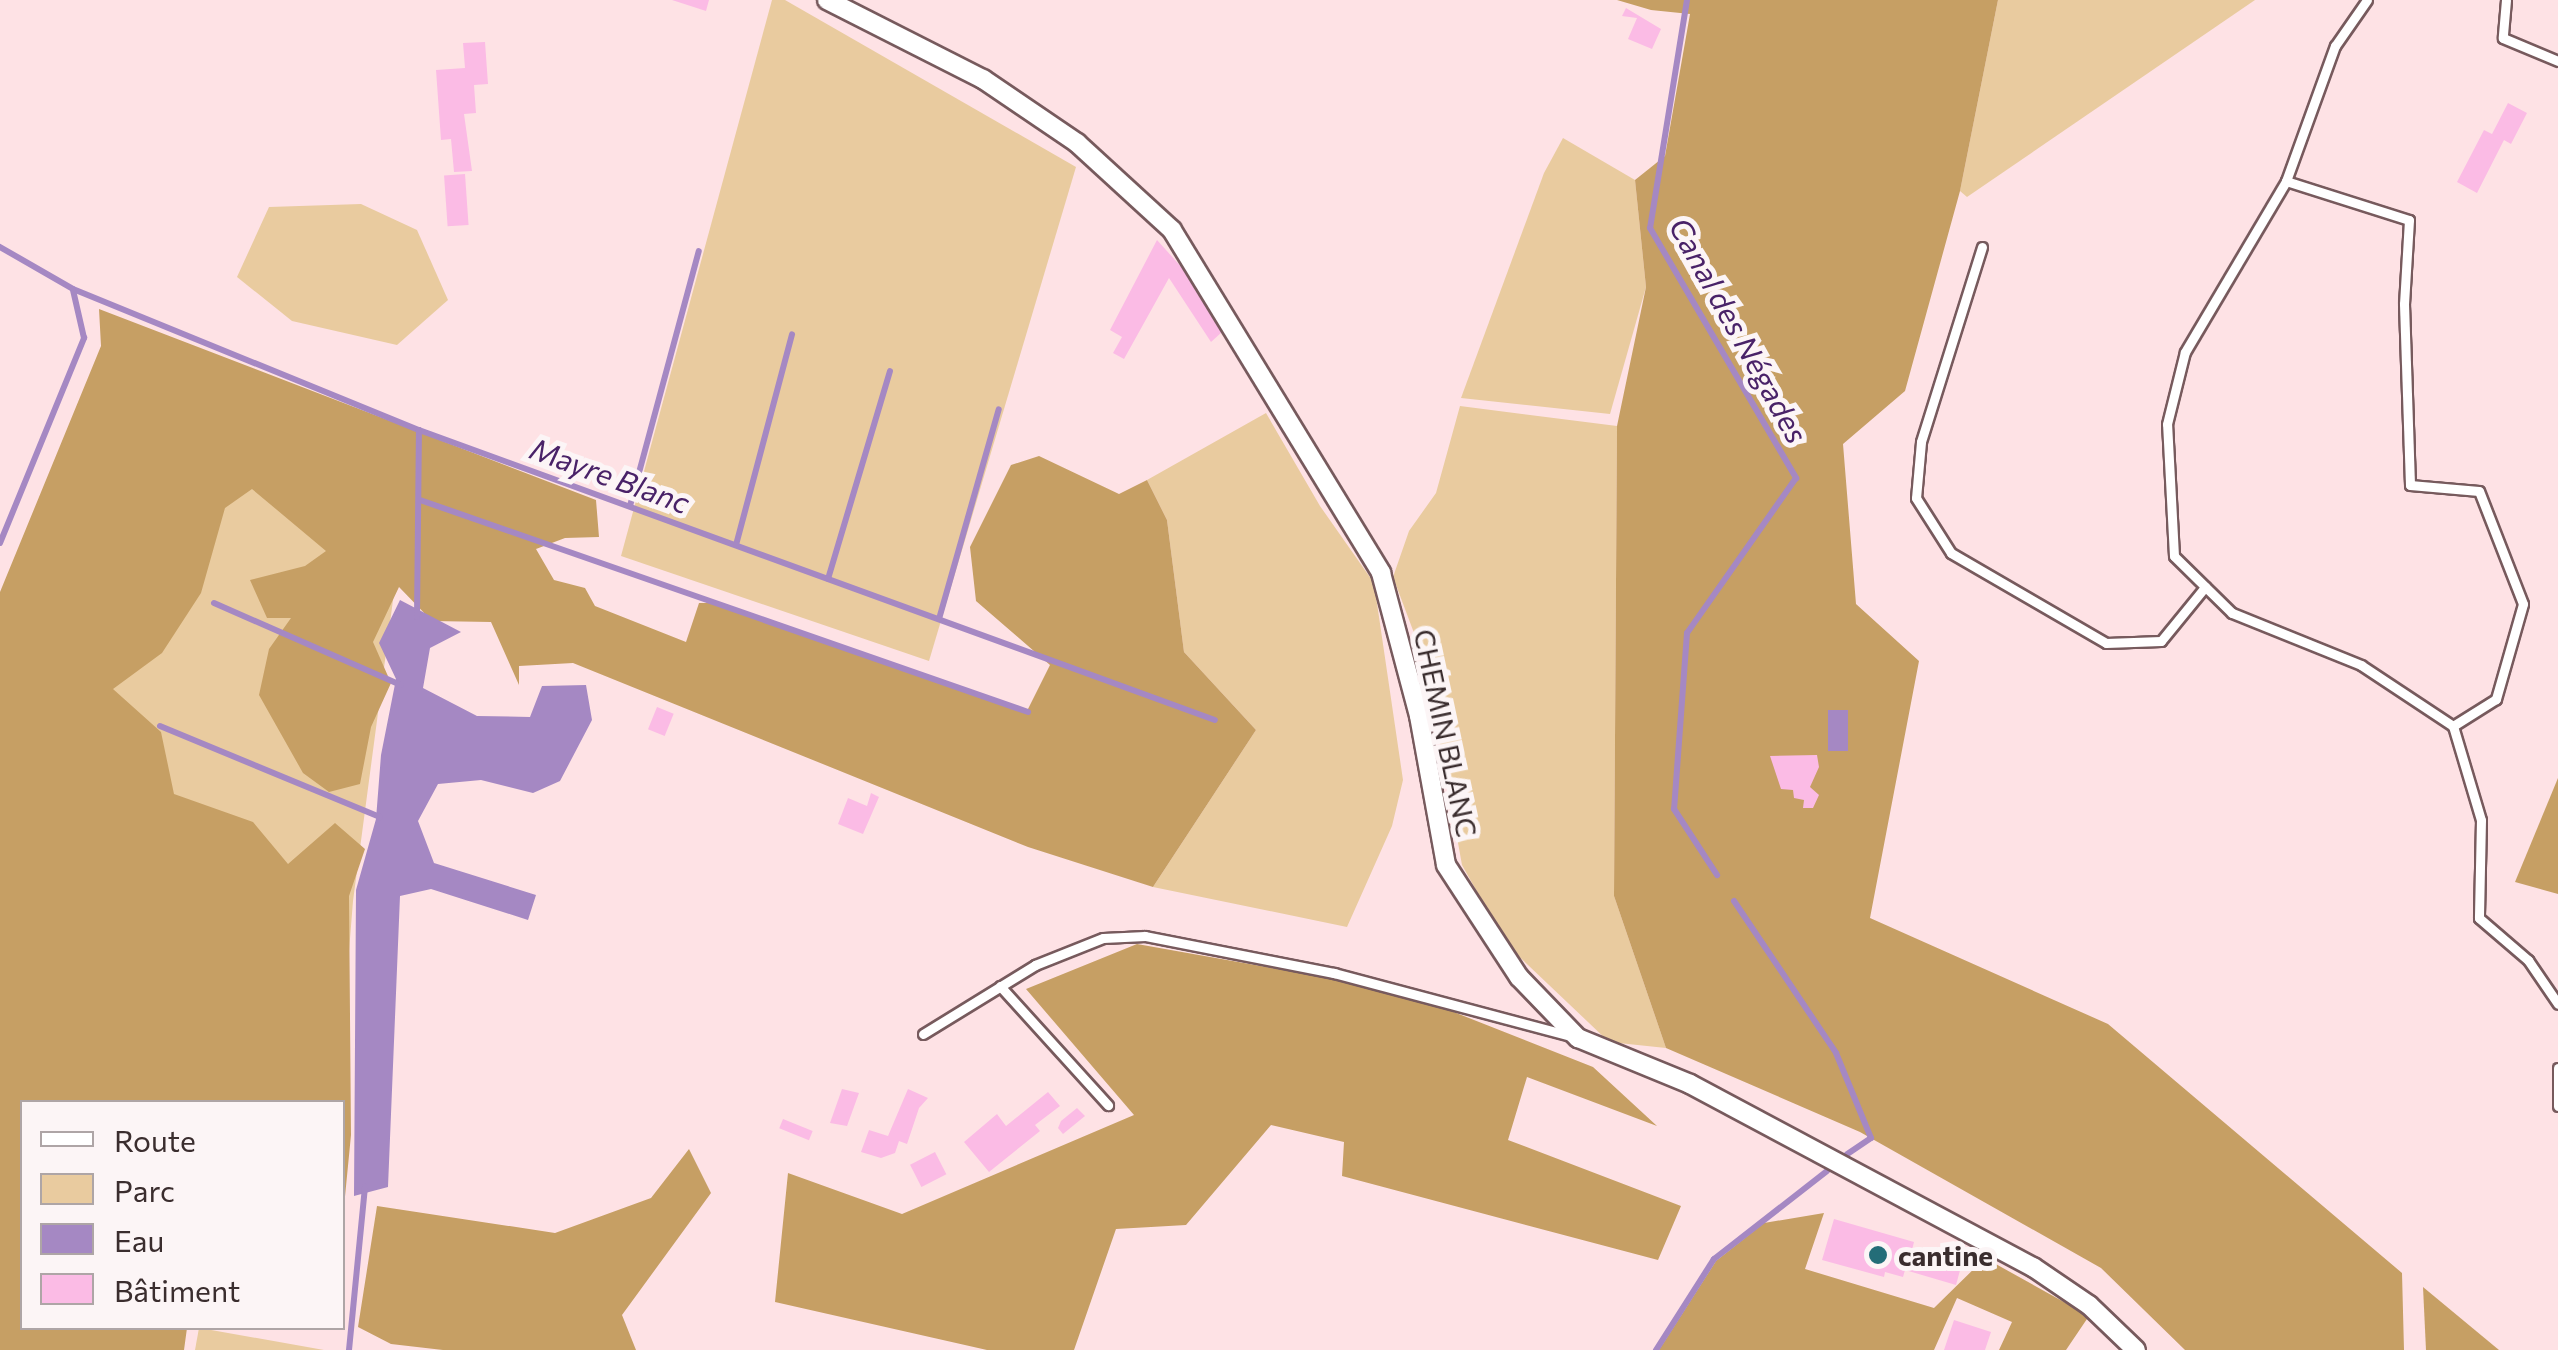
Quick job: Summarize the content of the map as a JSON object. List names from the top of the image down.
{
  "streets": {
    "street": ["CHEMIN BLANC"]
  },
  "water": ["Canal des Négades", "Mayre Blanc"],
  "places": ["cantine"],
  "legend": [
    "Route",
    "Parc",
    "Eau",
    "Bâtiment"
  ]
}
